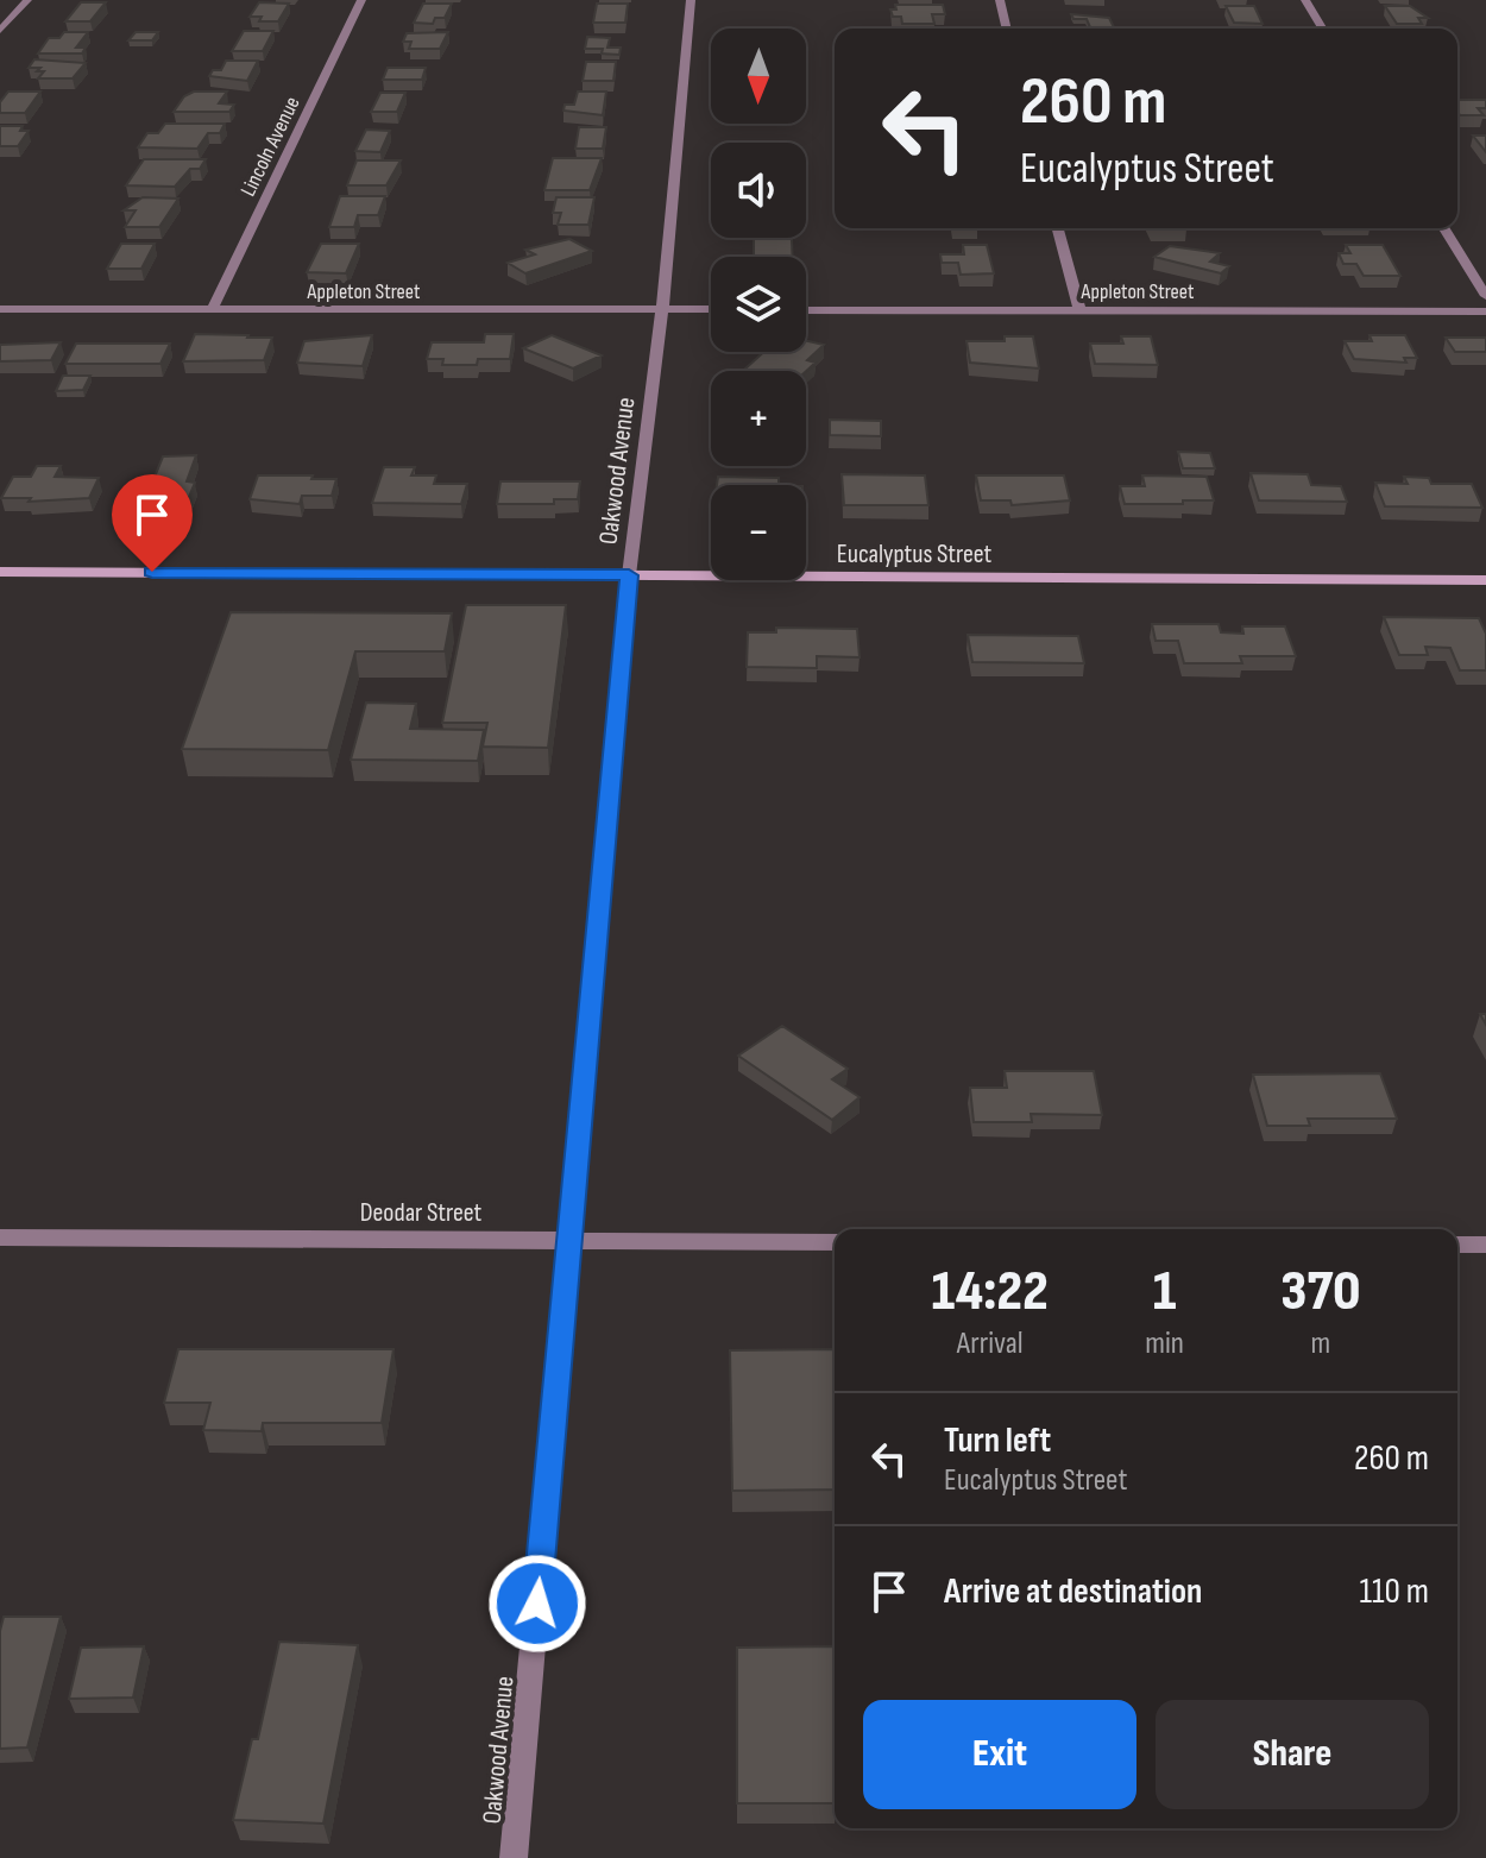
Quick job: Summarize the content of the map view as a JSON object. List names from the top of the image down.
{
  "streets": {
    "main road": ["Eucalyptus Street"],
    "street": [
      "Lincoln Avenue",
      "Appleton Street",
      "Oakwood Avenue",
      "Deodar Street"
    ]
  },
  "crossings": [
    ["Lincoln Avenue", "Appleton Street"],
    ["Appleton Street", "Oakwood Avenue"],
    ["Oakwood Avenue", "Eucalyptus Street"],
    ["Oakwood Avenue", "Deodar Street"]
  ],
  "north": "bottom",
  "page": {
    "map_buttons": ["+", "−"],
    "turn": ["260 m", "Eucalyptus Street"],
    "eta": [
      "14:22",
      "Arrival",
      "1",
      "min",
      "370",
      "m"
    ],
    "list": [
      {
        "name": "Turn left",
        "note": "Eucalyptus Street",
        "value": "260 m"
      },
      {
        "name": "Arrive at destination",
        "value": "110 m"
      }
    ],
    "buttons": ["Exit", "Share"]
  }
}
